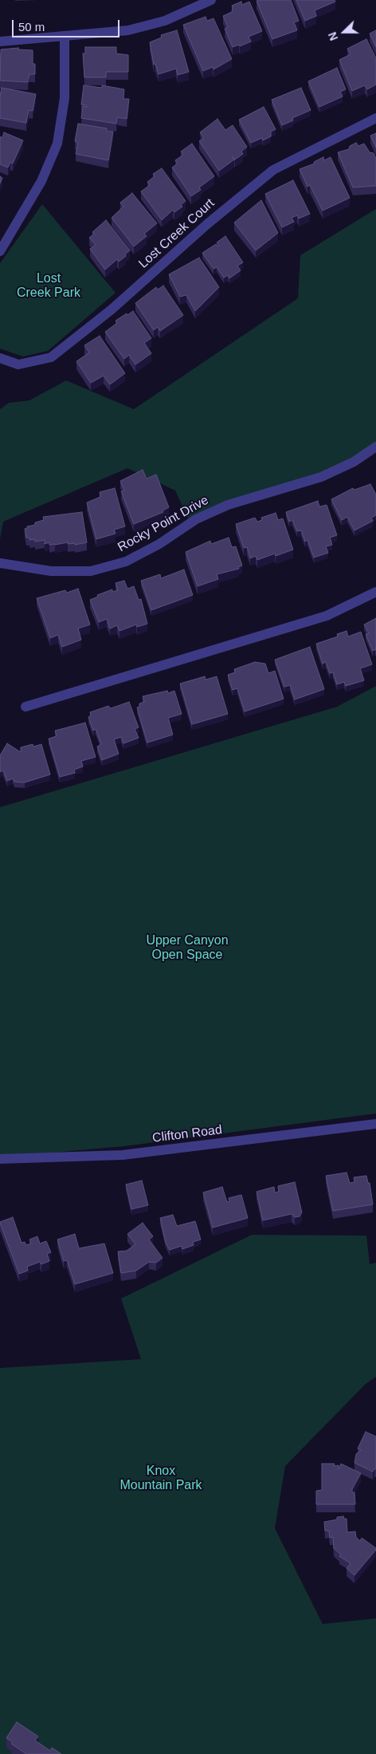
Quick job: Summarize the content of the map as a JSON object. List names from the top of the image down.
{
  "streets": {
    "street": ["Lost Creek Court", "Rocky Point Drive", "Clifton Road"]
  },
  "parks": ["Lost Creek Park", "Upper Canyon Open Space", "Knox Mountain Park"],
  "scale_bar": "50 m",
  "north": "left"
}
